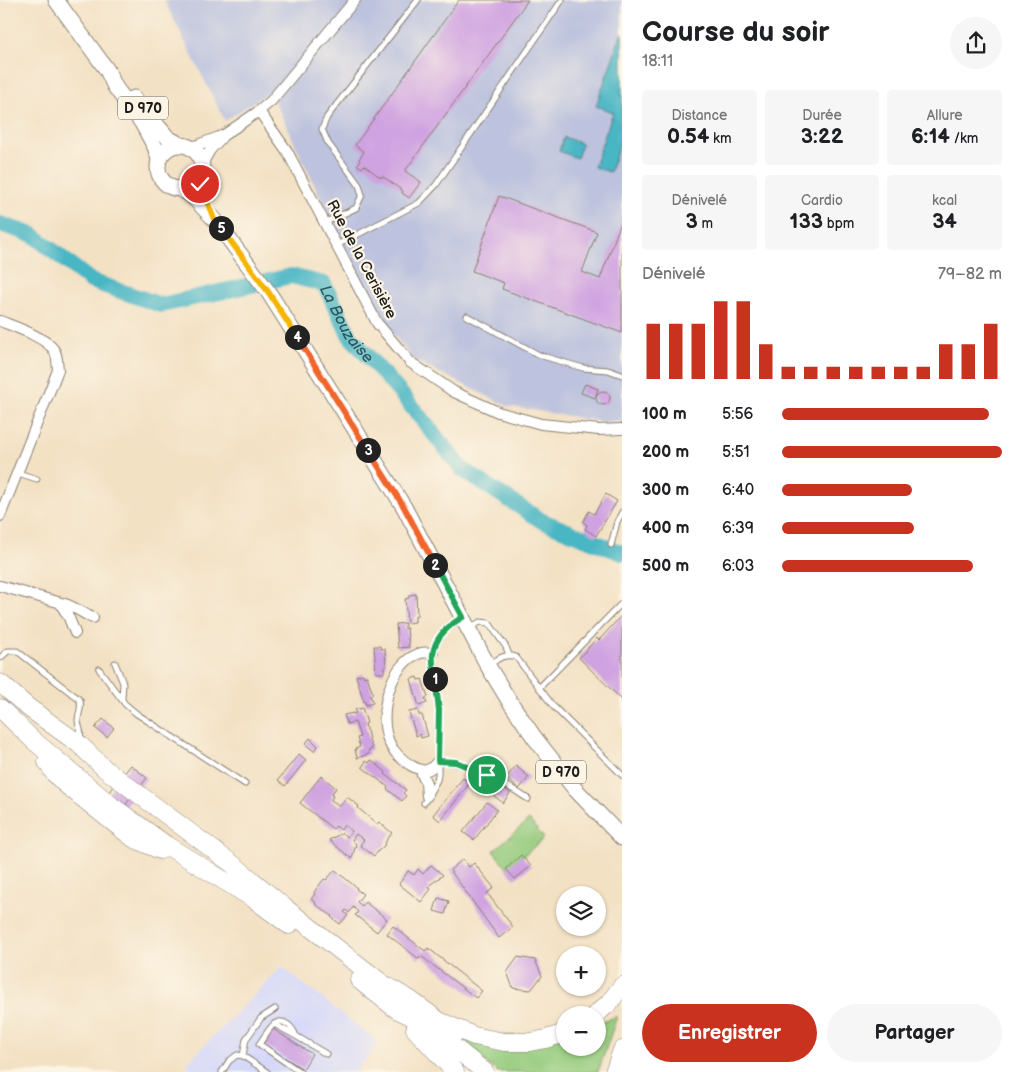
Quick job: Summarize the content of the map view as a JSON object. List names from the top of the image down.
{
  "streets": {
    "main road": ["D 970"],
    "street": ["Rue de la Cerisière"]
  },
  "water": ["La Bouzaise"],
  "page": {
    "heading": ["Course du soir", "18:11"],
    "stats": [
      ["Distance", "0.54 km"],
      ["Durée", "3:22"],
      ["Allure", "6:14 /km"],
      ["Dénivelé", "3 m"],
      ["Cardio", "133 bpm"],
      ["kcal", "34"]
    ],
    "pins": [
      "5",
      "4",
      "3",
      "2",
      "1"
    ],
    "chart": ["Dénivelé", "79–82 m"],
    "list": [
      {
        "name": "100 m",
        "note": "5:56"
      },
      {
        "name": "200 m",
        "note": "5:51"
      },
      {
        "name": "300 m",
        "note": "6:40"
      },
      {
        "name": "400 m",
        "note": "6:39"
      },
      {
        "name": "500 m",
        "note": "6:03"
      }
    ],
    "map_buttons": ["+", "−"],
    "buttons": ["Enregistrer", "Partager"]
  }
}
